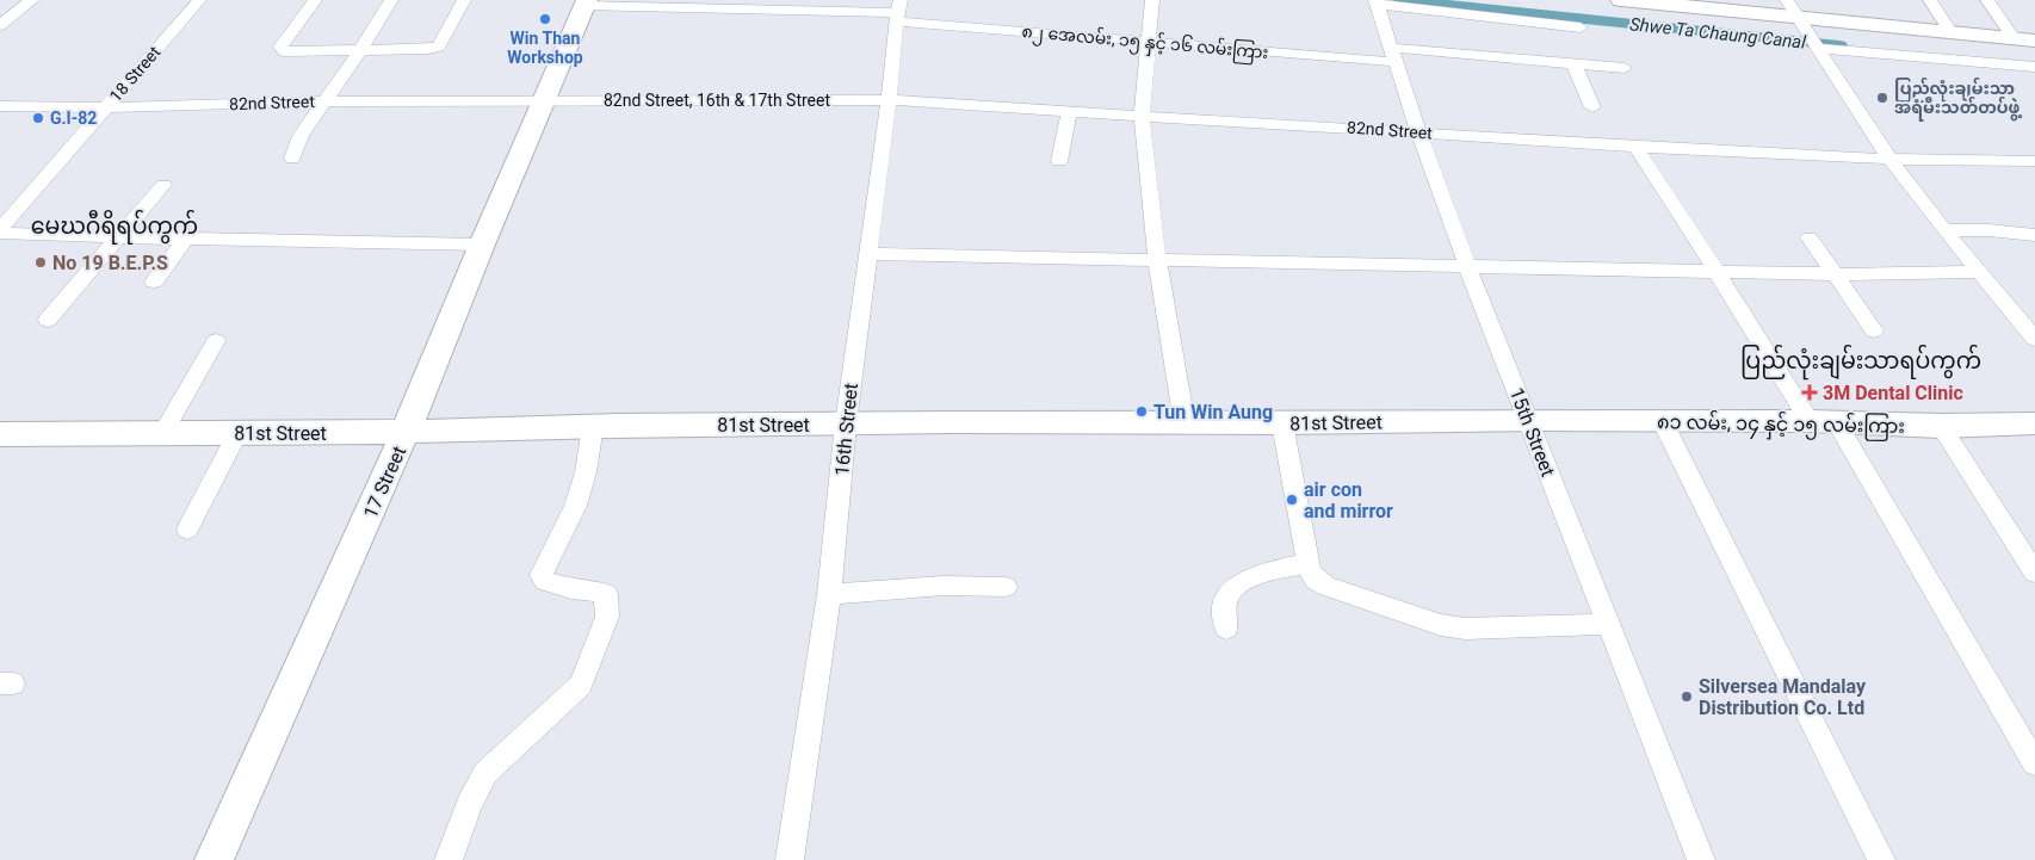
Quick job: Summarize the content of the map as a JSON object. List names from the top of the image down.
{
  "streets": {
    "street": [
      "၈၂ အေလမ်း, ၁၅ နှင့် ၁၆ လမ်းကြား",
      "18 Street",
      "82nd Street, 16th & 17th Street",
      "82nd Street",
      "81st Street",
      "၈၁ လမ်း, ၁၄ နှင့် ၁၅ လမ်းကြား",
      "16th Street",
      "15th Street",
      "17 Street"
    ]
  },
  "crossings": [
    ["၈၂ အေလမ်း, ၁၅ နှင့် ၁၆ လမ်းကြား", "16th Street"],
    ["၈၂ အေလမ်း, ၁၅ နှင့် ၁၆ လမ်းကြား", "15th Street"],
    ["၈၂ အေလမ်း, ၁၅ နှင့် ၁၆ လမ်းကြား", "17 Street"],
    ["18 Street", "82nd Street"],
    ["82nd Street, 16th & 17th Street", "82nd Street"],
    ["82nd Street, 16th & 17th Street", "16th Street"],
    ["82nd Street, 16th & 17th Street", "17 Street"],
    ["82nd Street", "16th Street"],
    ["82nd Street", "15th Street"],
    ["82nd Street", "17 Street"],
    ["81st Street", "၈၁ လမ်း, ၁၄ နှင့် ၁၅ လမ်းကြား"],
    ["81st Street", "16th Street"],
    ["81st Street", "15th Street"],
    ["81st Street", "17 Street"],
    ["၈၁ လမ်း, ၁၄ နှင့် ၁၅ လမ်းကြား", "15th Street"]
  ],
  "districts": ["မေဃဂီရိရပ်ကွက်", "ပြည်လုံးချမ်းသာရပ်ကွက်"],
  "water": ["Shwe Ta Chaung Canal"],
  "places": {
    "other": [
      "Win Than Workshop",
      "ပြည်လုံးချမ်းသာ အရံမီးသတ်တပ်ဖွဲ့",
      "G.I-82",
      "No 19 B.E.P.S",
      "Tun Win Aung",
      "air con and mirror",
      "Silversea Mandalay Distribution Co. Ltd"
    ],
    "health": ["3M Dental Clinic"]
  }
}
